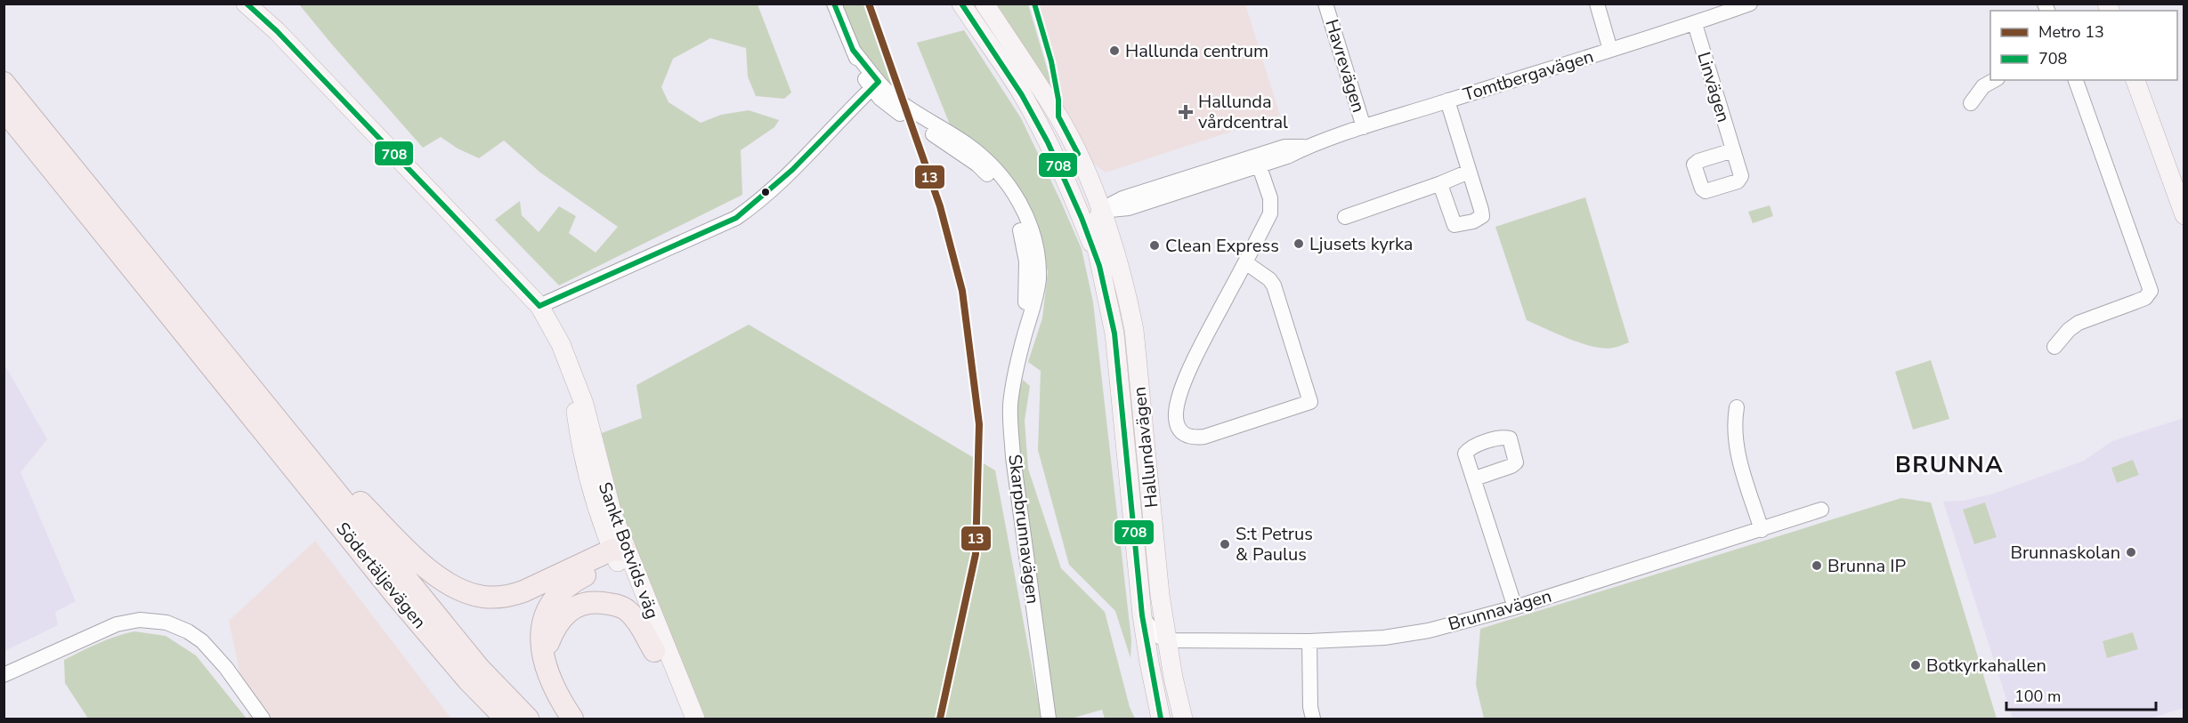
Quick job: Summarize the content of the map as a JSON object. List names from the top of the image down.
{
  "streets": {
    "highway": ["Södertäljevägen"],
    "main road": ["Hallundavägen", "Sankt Botvids väg"],
    "street": [
      "Havrevägen",
      "Tomtbergavägen",
      "Linvägen",
      "Skarpbrunnavägen",
      "Brunnavägen"
    ]
  },
  "crossings": [
    ["Havrevägen", "Tomtbergavägen"],
    ["Tomtbergavägen", "Linvägen"],
    ["Tomtbergavägen", "Hallundavägen"],
    ["Hallundavägen", "Brunnavägen"]
  ],
  "districts": ["BRUNNA"],
  "places": {
    "other": [
      "Hallunda centrum",
      "Ljusets kyrka",
      "Clean Express",
      "S:t Petrus & Paulus",
      "Brunnaskolan",
      "Brunna IP",
      "Botkyrkahallen"
    ],
    "health": ["Hallunda vårdcentral"]
  },
  "lines": ["metro line 13", "transit line 708"],
  "legend": ["Metro 13", "708"],
  "scale_bar": "100 m"
}
